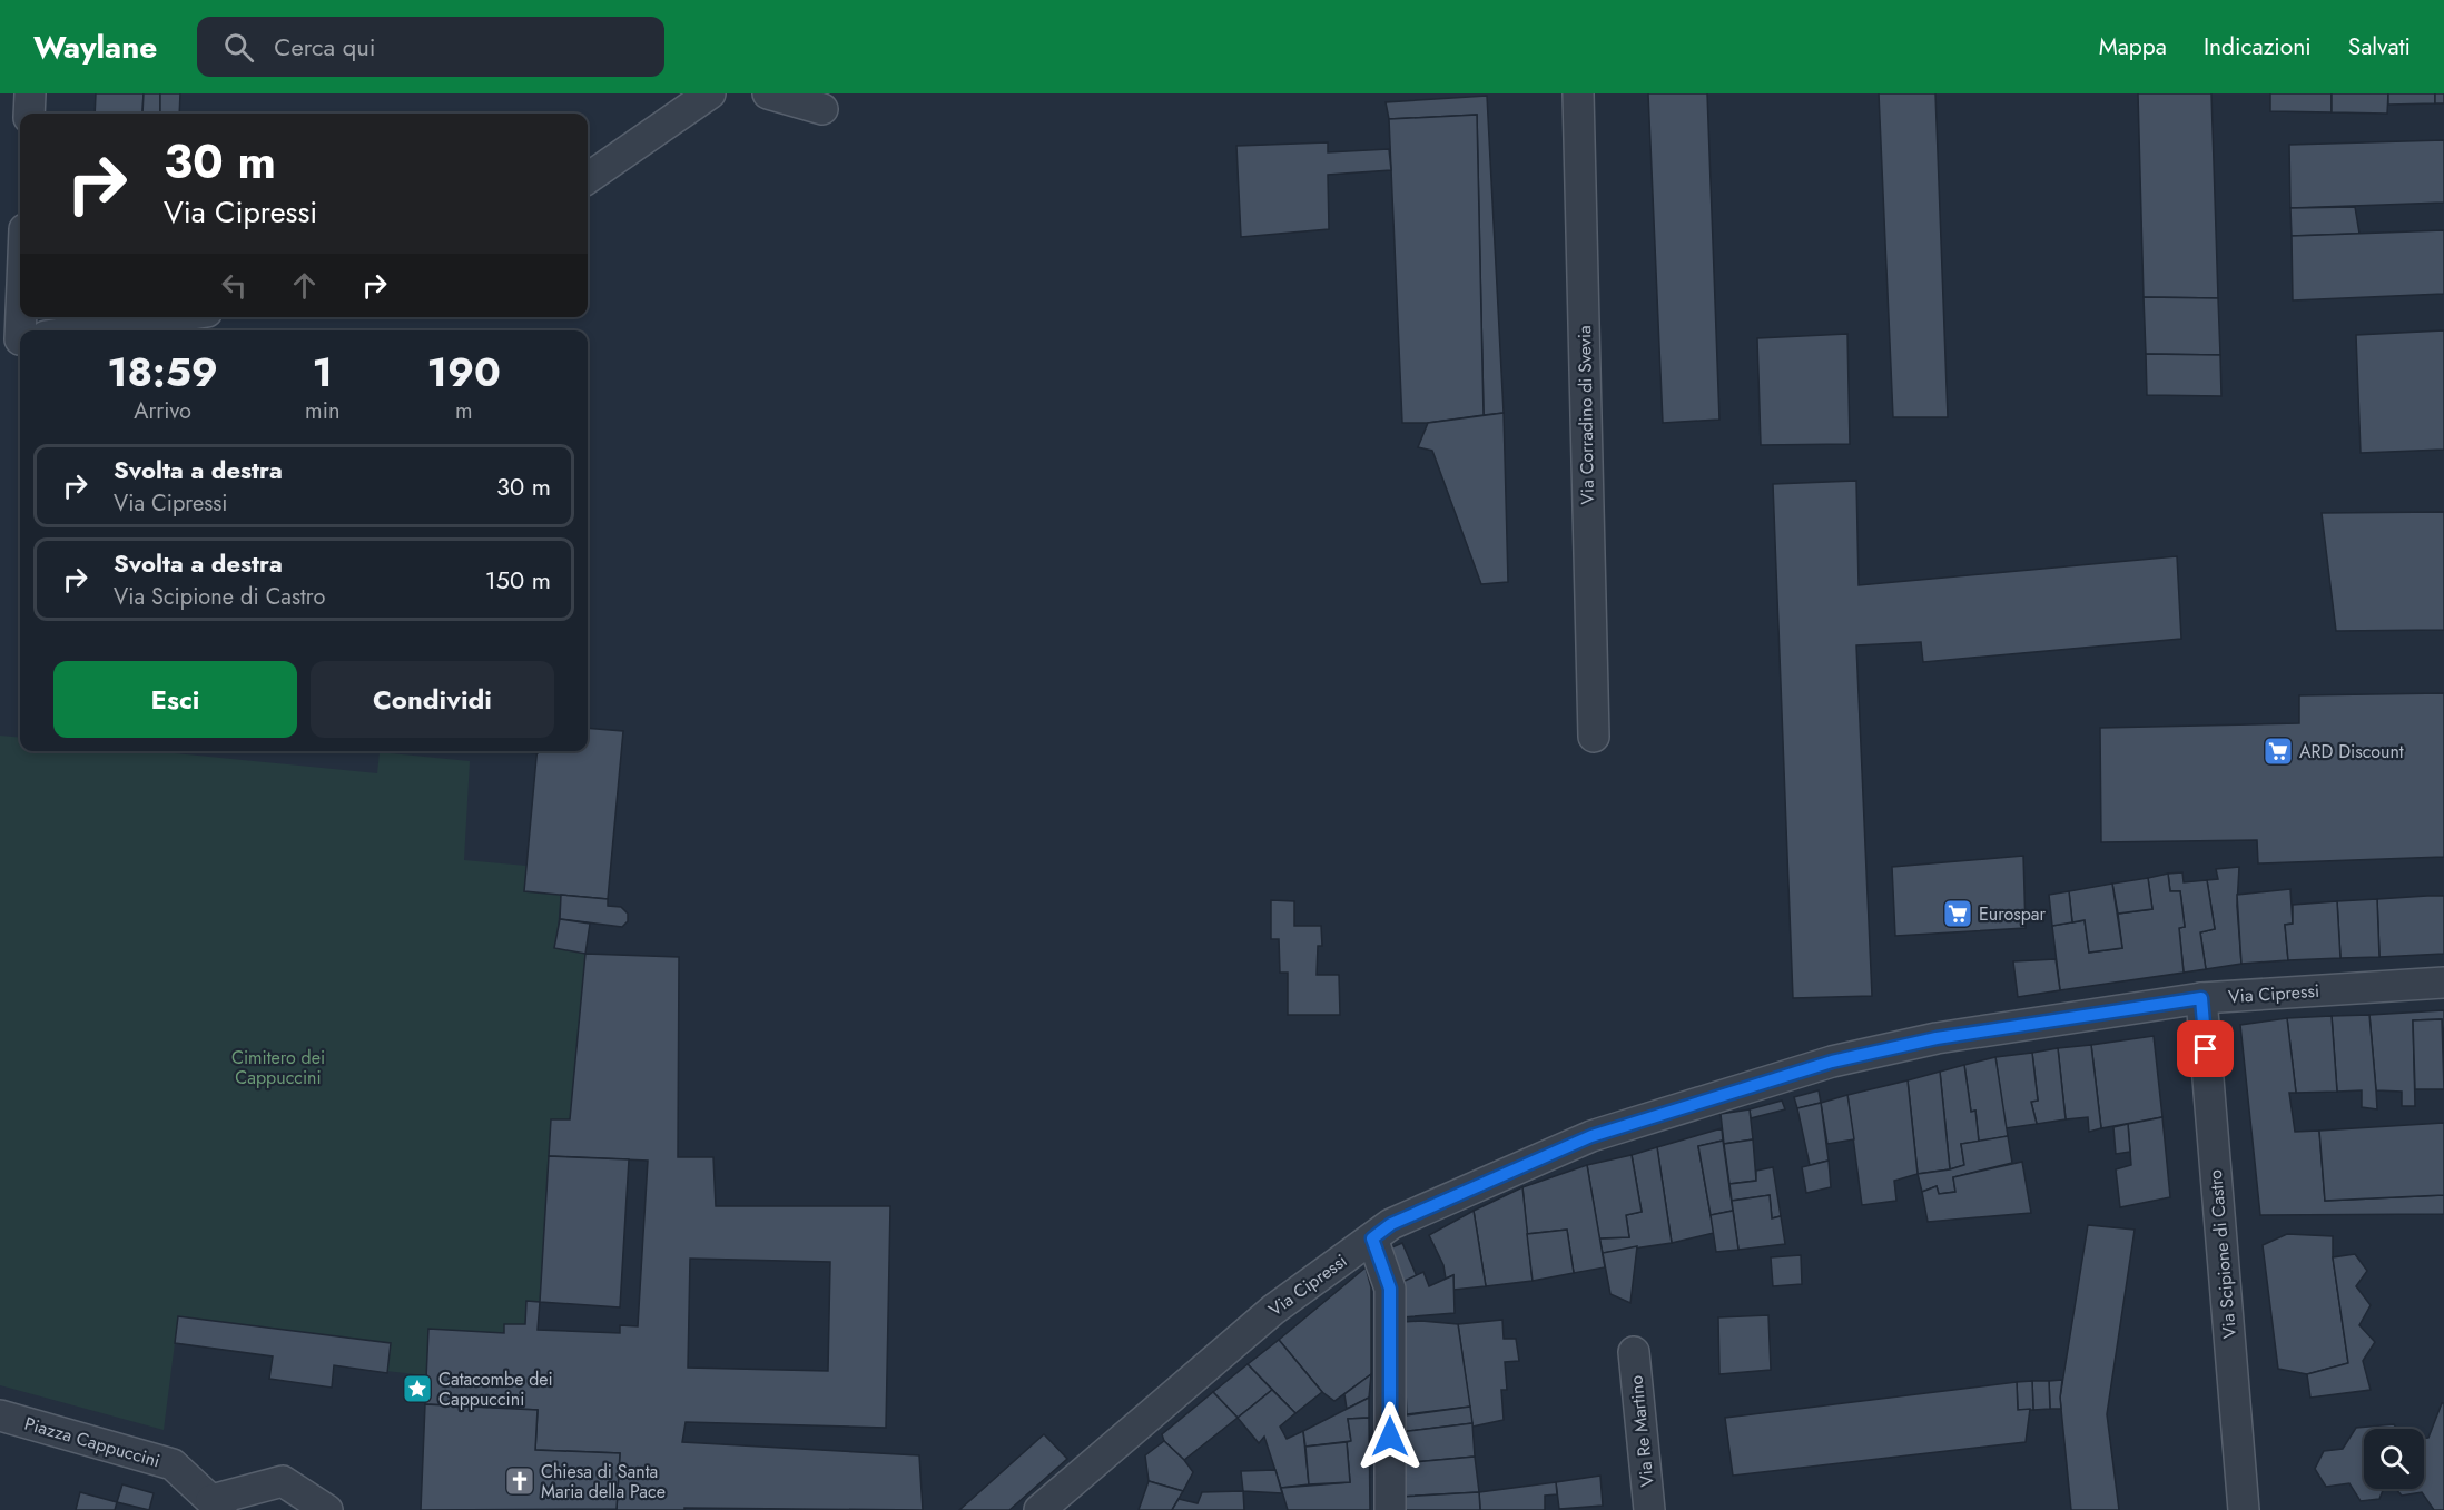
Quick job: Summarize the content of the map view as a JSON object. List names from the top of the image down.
{
  "streets": {
    "street": [
      "Via Corradino di Svevia",
      "Via Cipressi",
      "Via Scipione di Castro",
      "Via Re Martino",
      "Piazza Cappuccini"
    ]
  },
  "crossings": [
    ["Via Cipressi", "Via Scipione di Castro"]
  ],
  "parks": ["Cimitero dei Cappuccini"],
  "places": {
    "supermarket": ["ARD Discount", "Eurospar"],
    "place": ["Catacombe dei Cappuccini"],
    "church": ["Chiesa di Santa Maria della Pace"]
  },
  "page": {
    "header": "Waylane",
    "search": "Cerca qui",
    "nav": ["Mappa", "Indicazioni", "Salvati"],
    "turn": ["30 m", "Via Cipressi"],
    "eta": [
      "18:59",
      "Arrivo",
      "1",
      "min",
      "190",
      "m"
    ],
    "list": [
      {
        "name": "Svolta a destra",
        "note": "Via Cipressi",
        "value": "30 m"
      },
      {
        "name": "Svolta a destra",
        "note": "Via Scipione di Castro",
        "value": "150 m"
      }
    ],
    "buttons": ["Esci", "Condividi"]
  }
}
